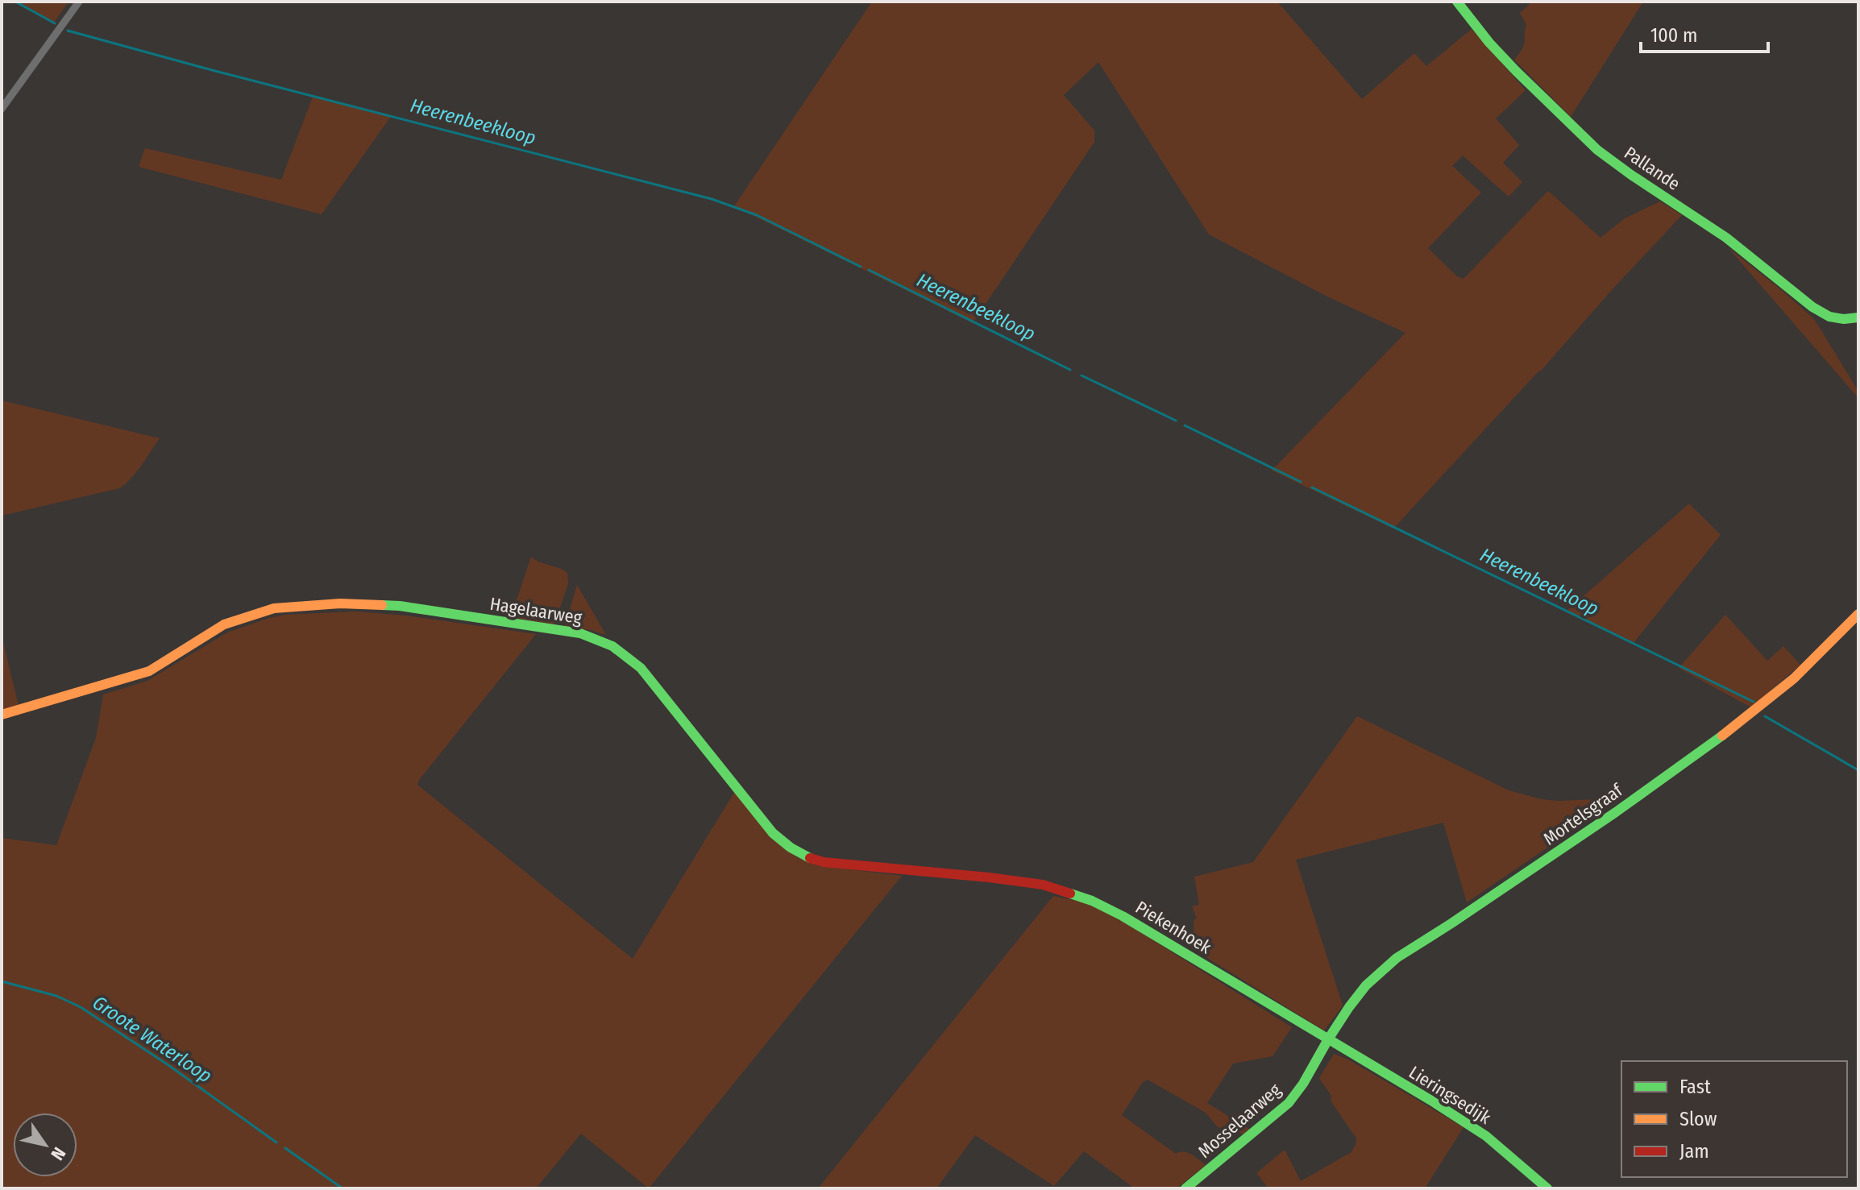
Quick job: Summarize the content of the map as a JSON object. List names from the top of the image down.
{
  "streets": {
    "street": [
      "Pallande",
      "Hagelaarweg",
      "Mortelsgraaf",
      "Piekenhoek",
      "Lieringsedijk",
      "Mosselaarweg"
    ]
  },
  "crossings": [
    ["Hagelaarweg", "Piekenhoek"],
    ["Mortelsgraaf", "Piekenhoek"],
    ["Mortelsgraaf", "Lieringsedijk"],
    ["Mortelsgraaf", "Mosselaarweg"],
    ["Piekenhoek", "Lieringsedijk"],
    ["Piekenhoek", "Mosselaarweg"],
    ["Lieringsedijk", "Mosselaarweg"]
  ],
  "water": ["Heerenbeekloop", "Groote Waterloop"],
  "legend": ["Fast", "Slow", "Jam"],
  "scale_bar": "100 m",
  "north": "bottom right"
}
